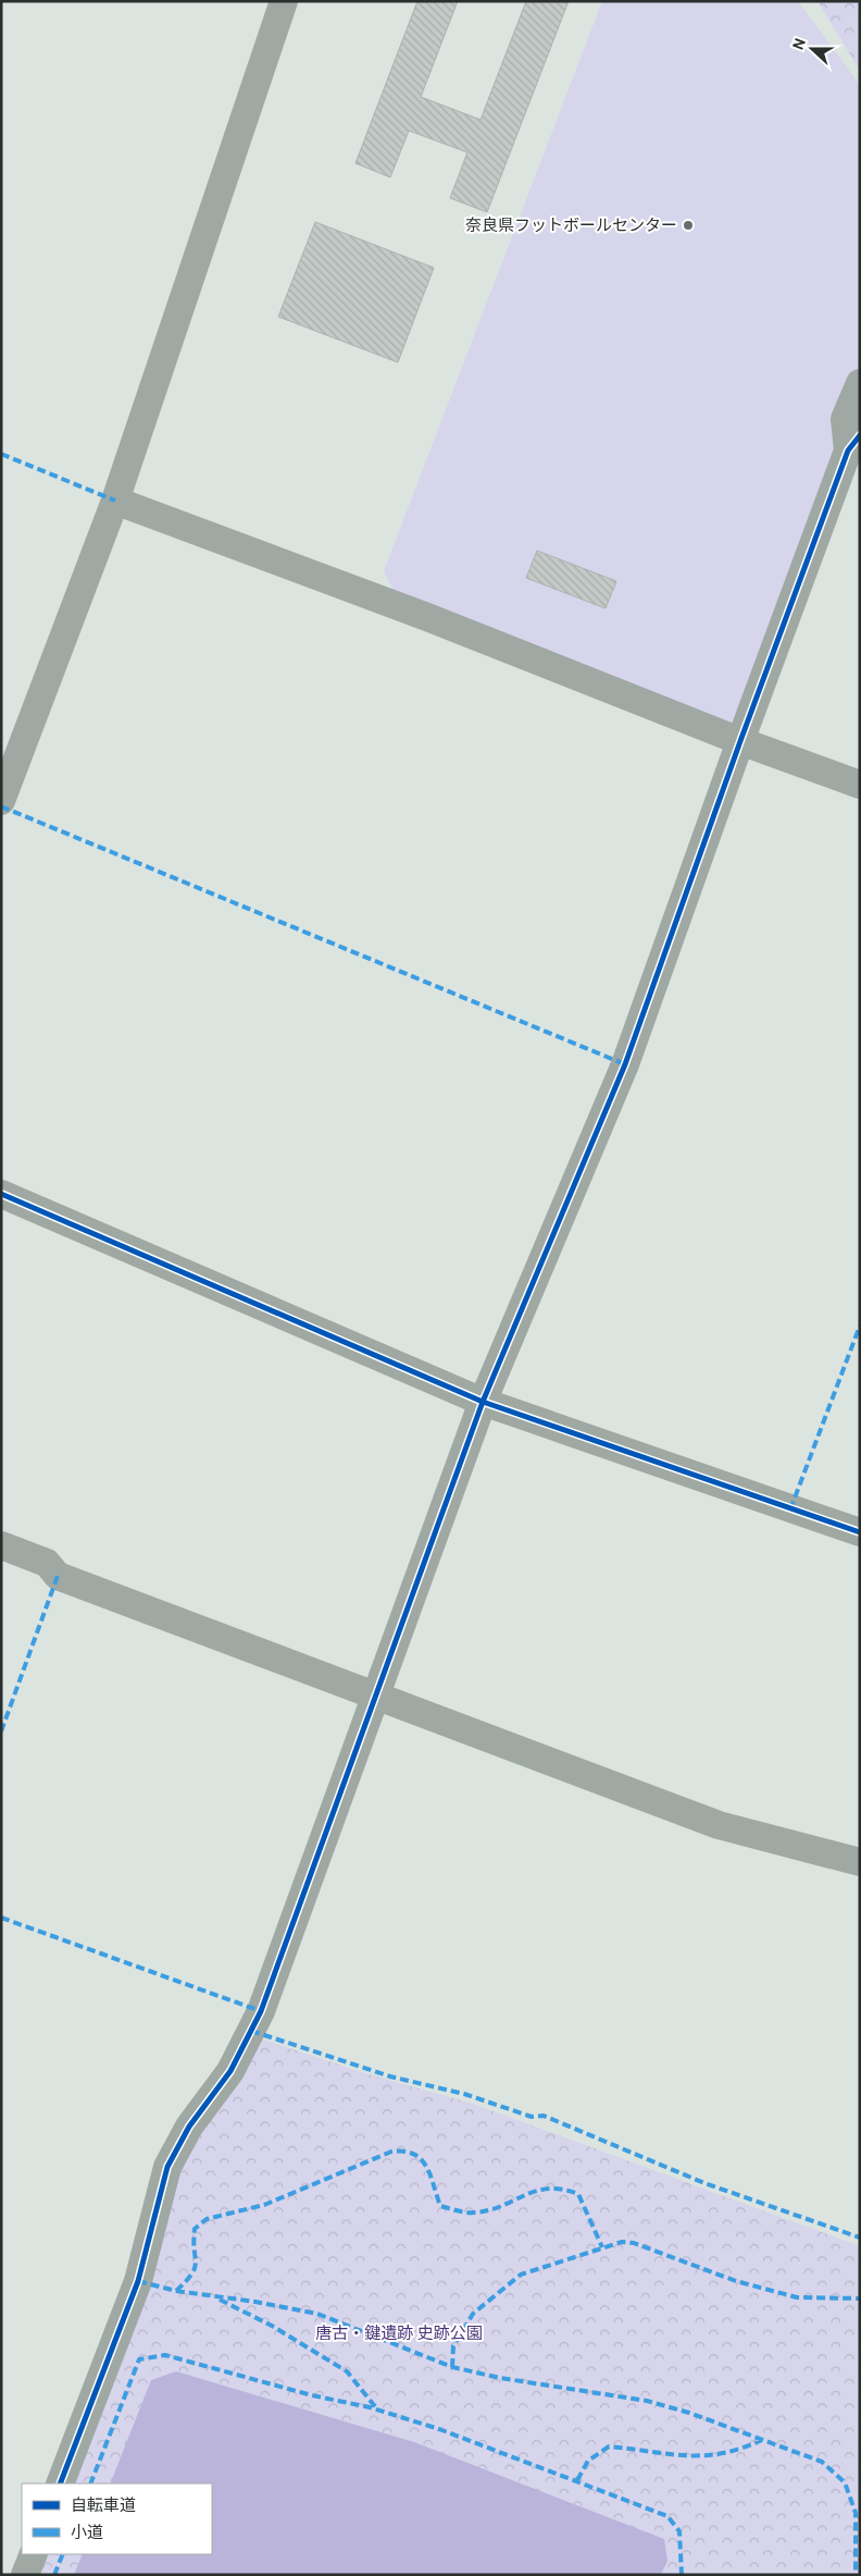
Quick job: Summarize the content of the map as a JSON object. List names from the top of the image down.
{
  "parks": ["唐古・鍵遺跡 史跡公園"],
  "places": ["奈良県フットボールセンター"],
  "legend": ["自転車道", "小道"],
  "north": "left"
}
